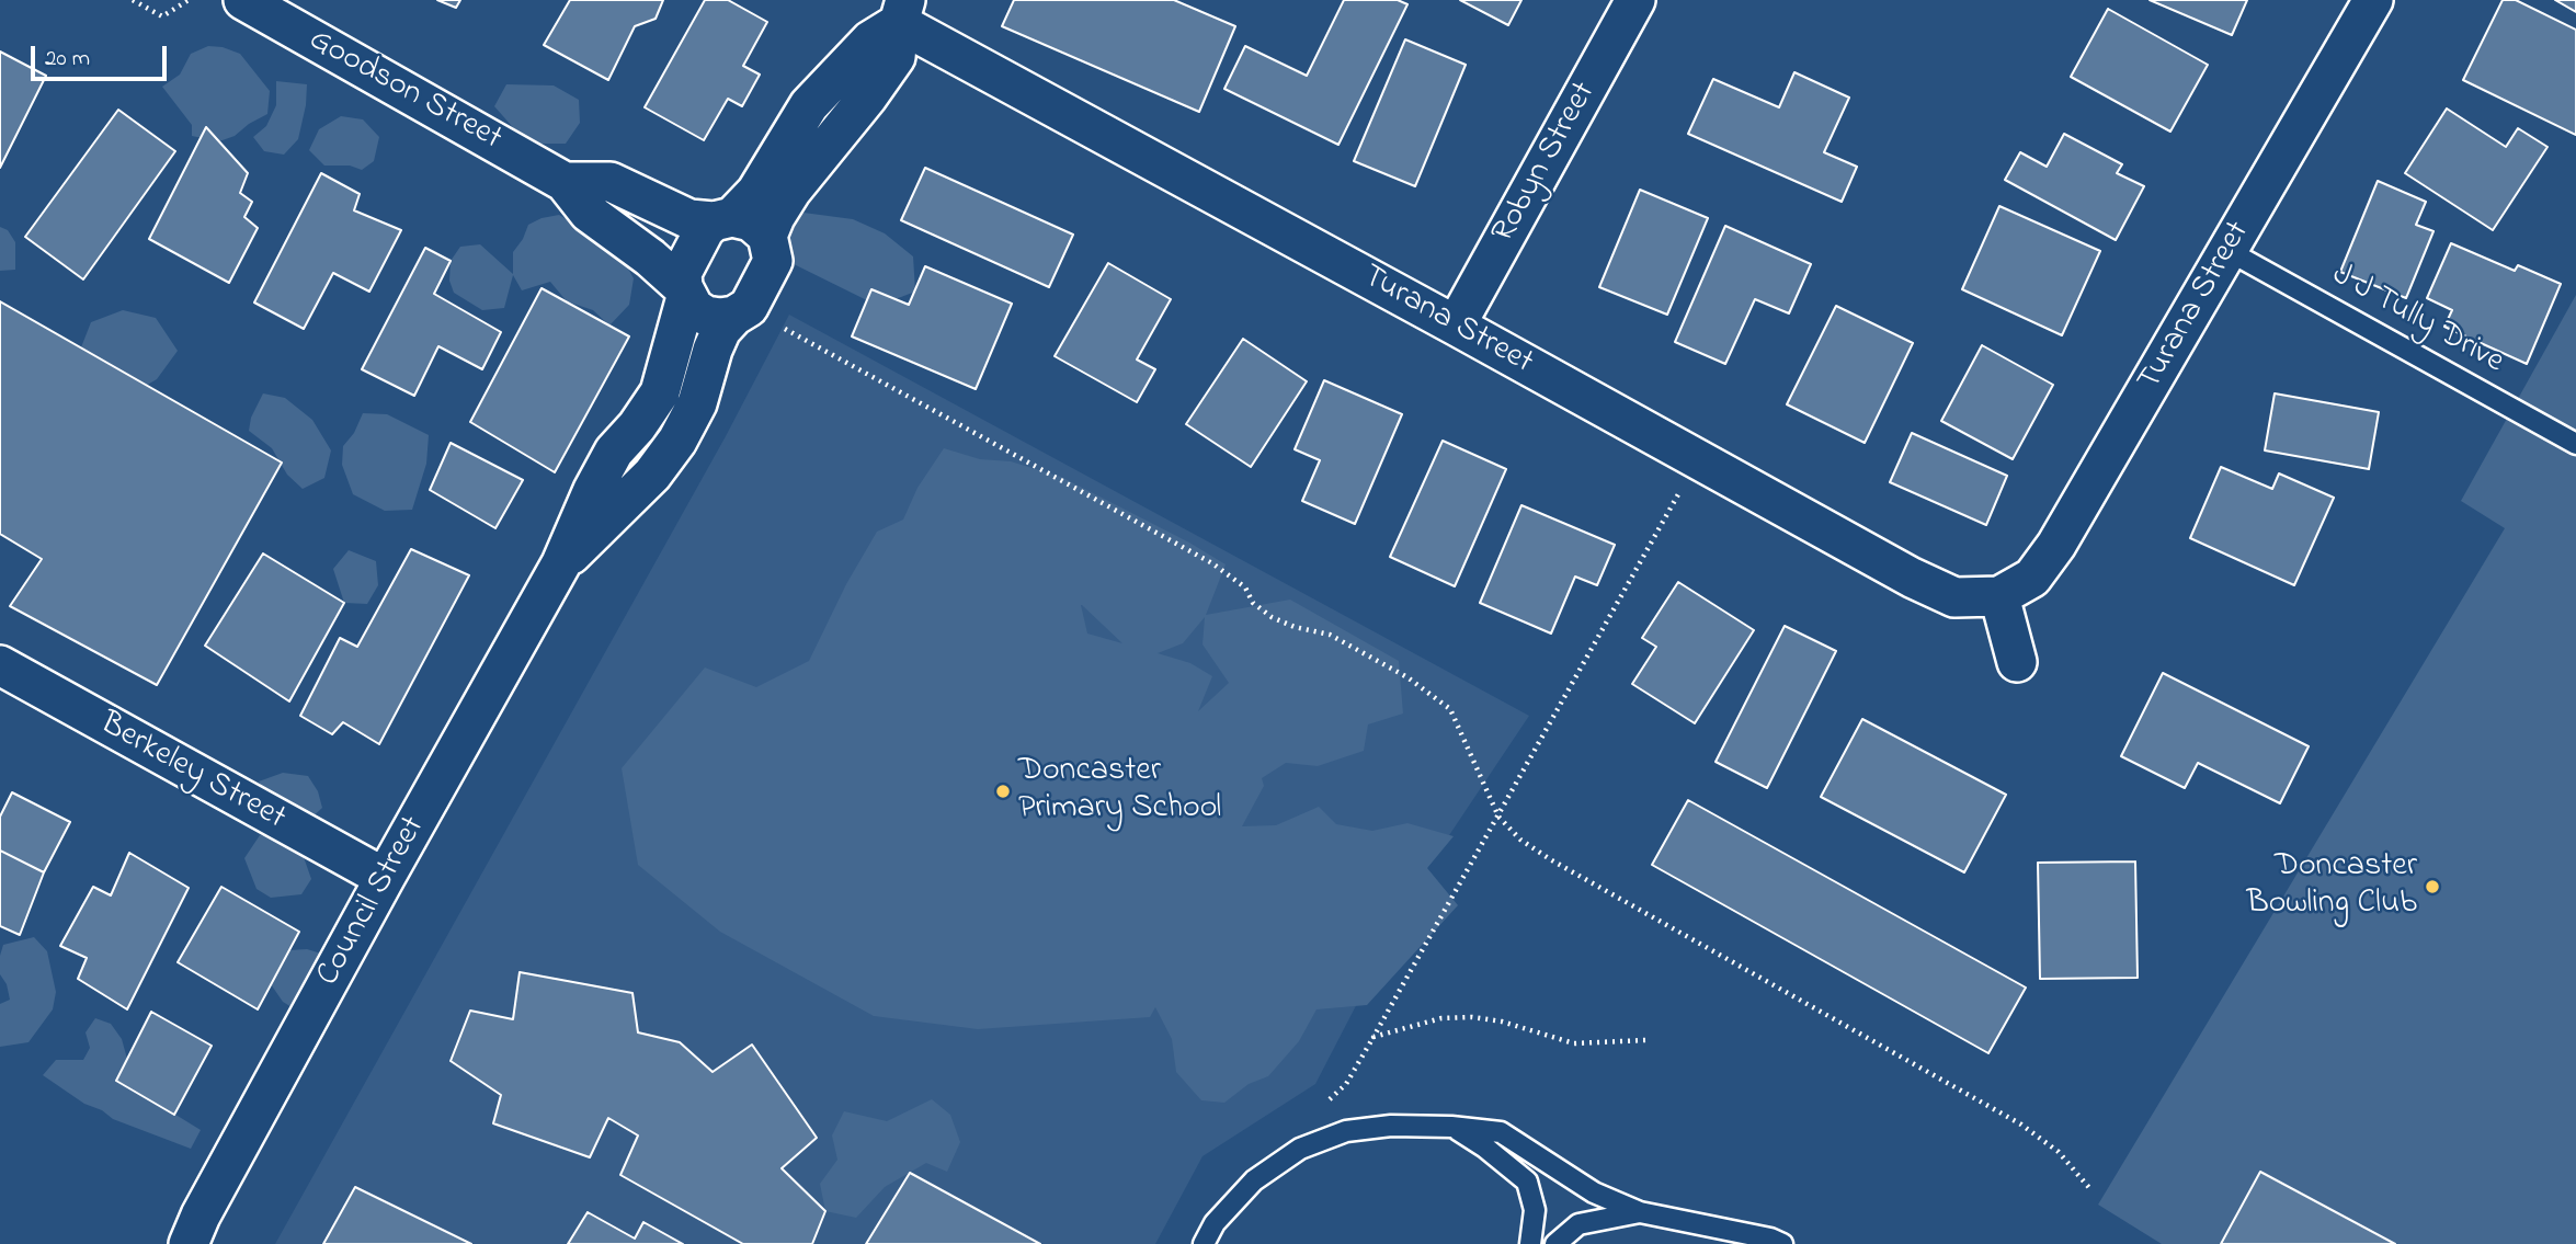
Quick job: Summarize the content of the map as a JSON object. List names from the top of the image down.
{
  "streets": {
    "street": [
      "Goodson Street",
      "Robyn Street",
      "Turana Street",
      "Berkeley Street",
      "Council Street"
    ],
    "lane": ["J J Tully Drive"]
  },
  "crossings": [
    ["Goodson Street", "Council Street"],
    ["Robyn Street", "Turana Street"],
    ["Turana Street", "J J Tully Drive"],
    ["Berkeley Street", "Council Street"]
  ],
  "places": ["Doncaster Primary School", "Doncaster Bowling Club"],
  "scale_bar": "20 m"
}
